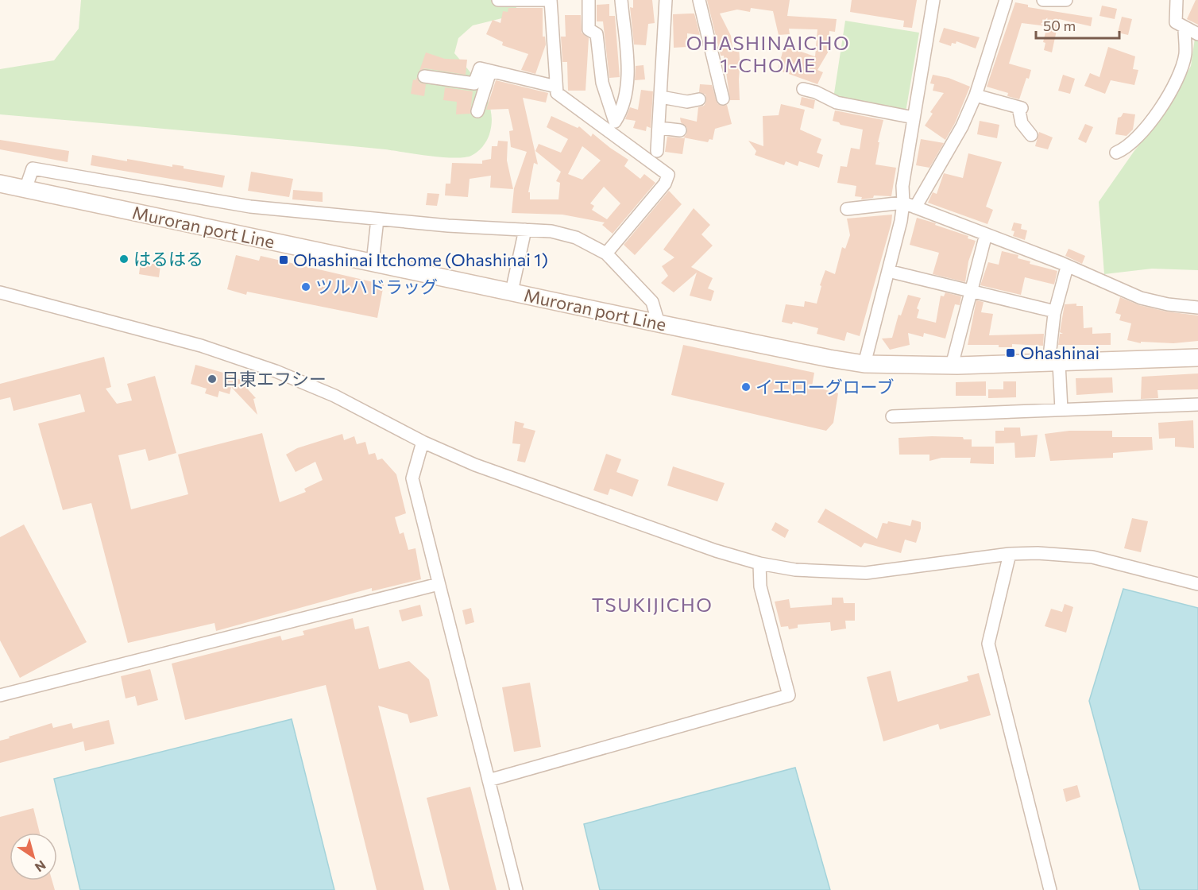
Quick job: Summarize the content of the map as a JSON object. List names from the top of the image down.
{
  "streets": {
    "main road": ["Muroran port Line"]
  },
  "districts": ["OHASHINAICHO 1-CHOME", "TSUKIJICHO"],
  "places": {
    "other": [
      "はるはる",
      "ツルハドラッグ",
      "日東エフシー",
      "イエローグローブ"
    ],
    "transit": ["Ohashinai Itchome (Ohashinai 1)", "Ohashinai"]
  },
  "scale_bar": "50 m",
  "north": "bottom right"
}
